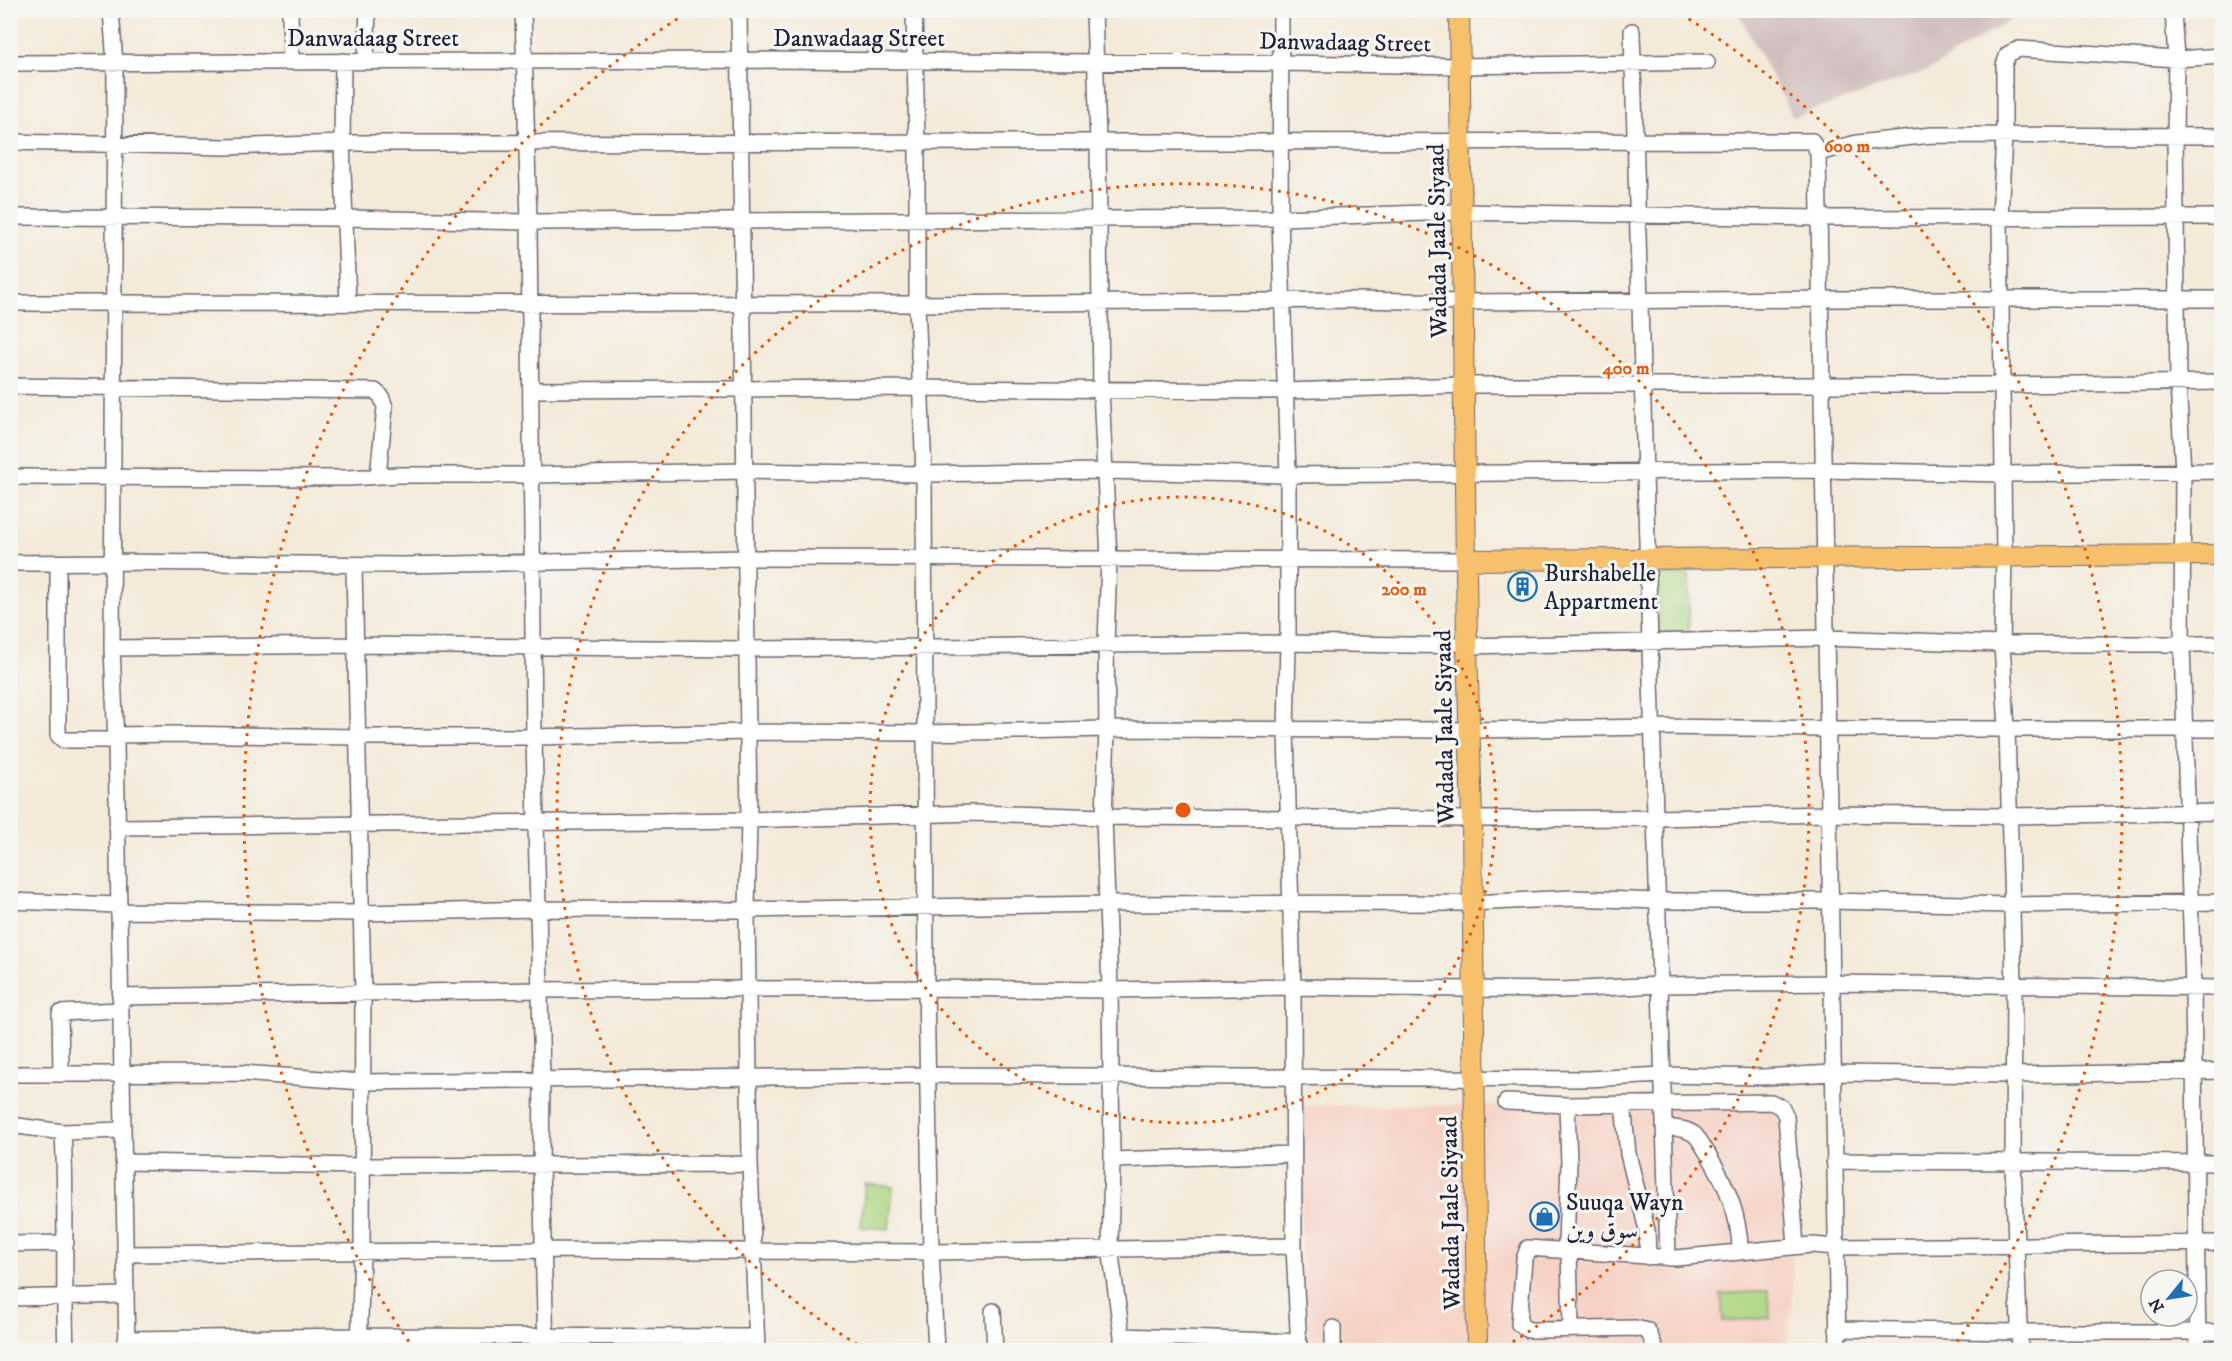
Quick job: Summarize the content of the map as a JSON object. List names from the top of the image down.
{
  "streets": {
    "main road": ["Wadada Jaale Siyaad"],
    "street": ["Danwadaag Street"]
  },
  "crossings": [
    ["Danwadaag Street", "Wadada Jaale Siyaad"]
  ],
  "places": {
    "building": ["Burshabelle Appartment"],
    "shop": ["Suuqa Wayn سوق وين"]
  },
  "north": "bottom left",
  "rings": ["600 m", "400 m", "200 m"]
}
